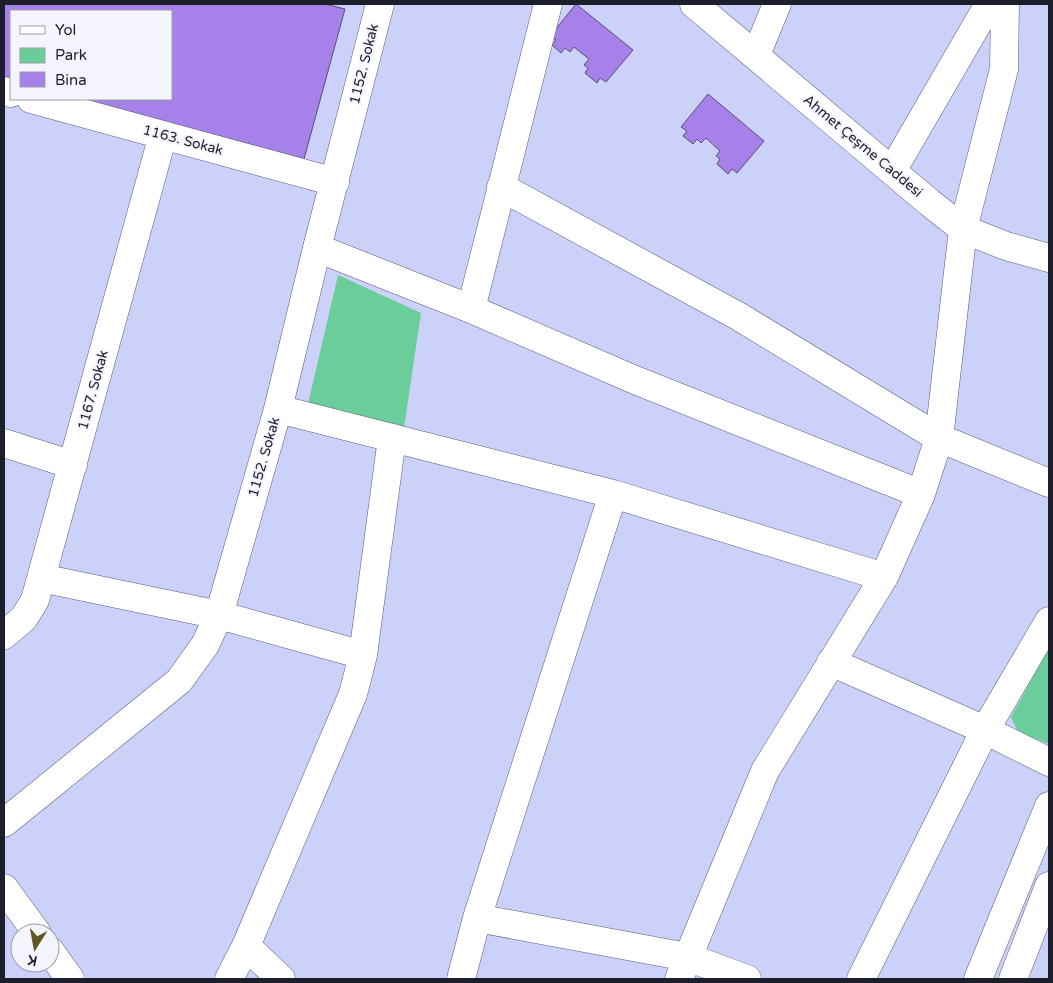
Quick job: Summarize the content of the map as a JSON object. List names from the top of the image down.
{
  "streets": {
    "street": [
      "1152. Sokak",
      "1163. Sokak",
      "Ahmet Çeşme Caddesi",
      "1167. Sokak"
    ]
  },
  "crossings": [
    ["1152. Sokak", "1163. Sokak"],
    ["1163. Sokak", "1167. Sokak"]
  ],
  "legend": ["Yol", "Park", "Bina"],
  "north": "bottom"
}
